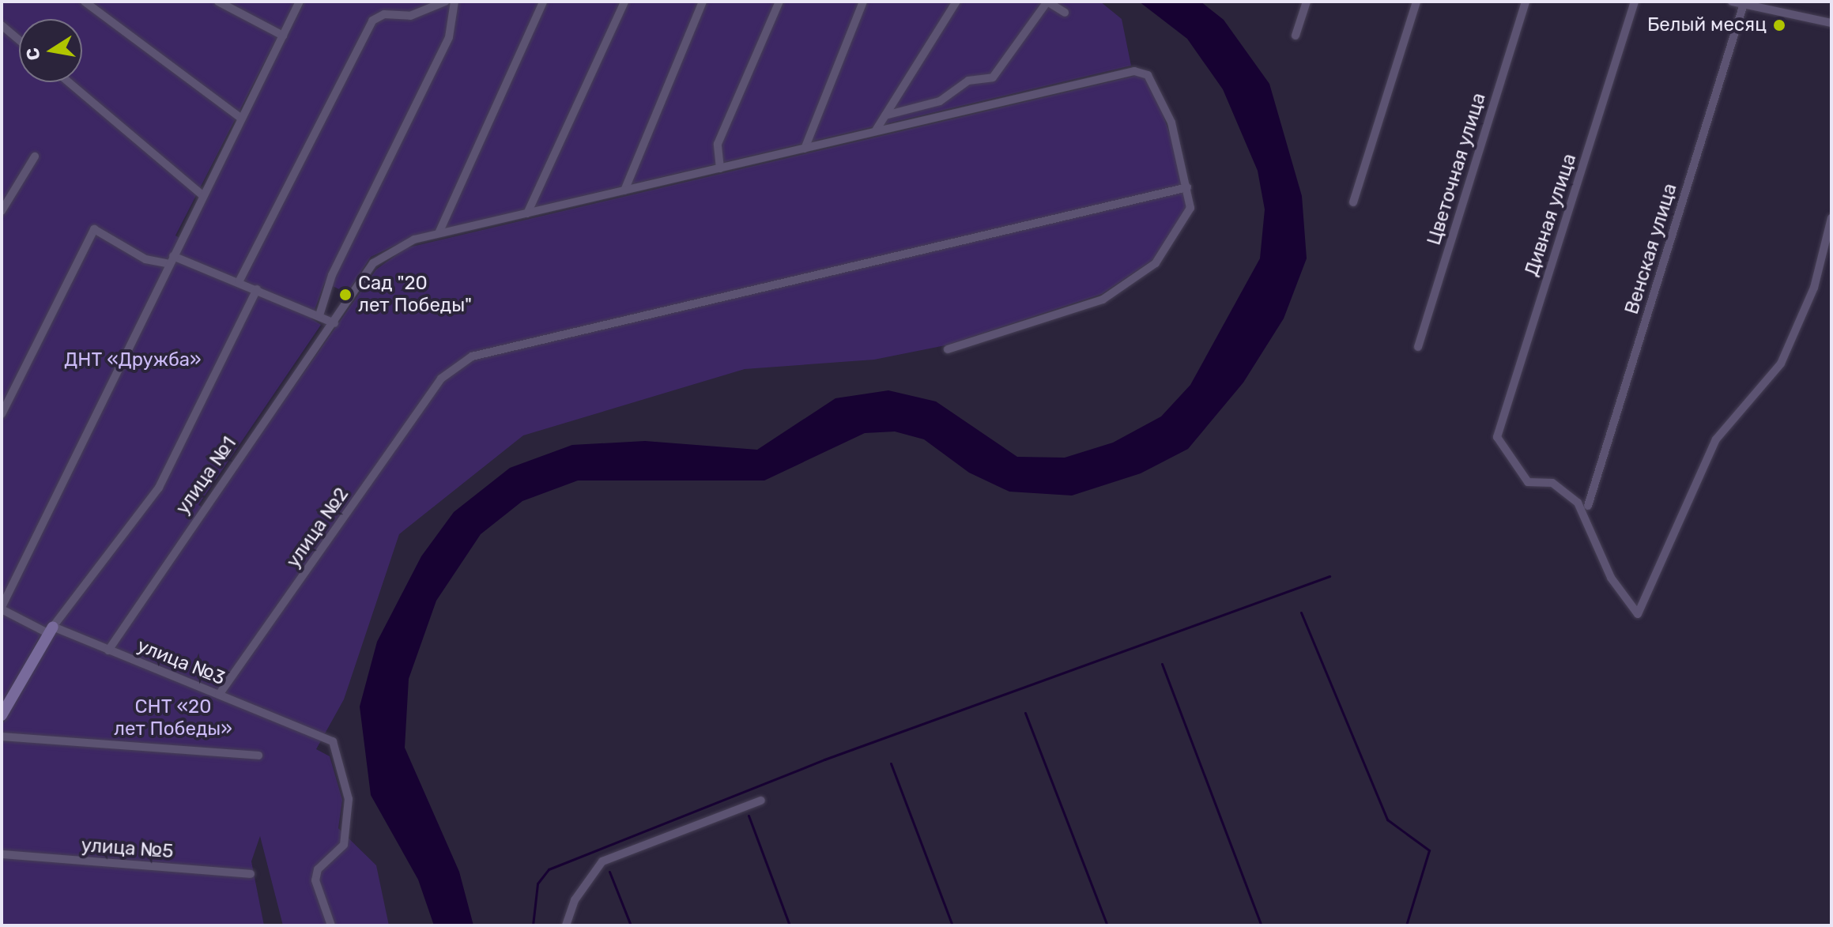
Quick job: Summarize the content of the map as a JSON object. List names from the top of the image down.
{
  "streets": {
    "street": [
      "Цветочная улица",
      "Дивная улица",
      "Венская улица",
      "улица №1",
      "улица №2",
      "улица №3",
      "улица №5"
    ]
  },
  "crossings": [
    ["улица №1", "улица №2"],
    ["улица №1", "улица №3"],
    ["улица №2", "улица №3"]
  ],
  "parks": ["ДНТ «Дружба»", "СНТ «20 лет Победы»"],
  "places": ["Белый месяц", "Сад \"20 лет Победы\""],
  "north": "left"
}
